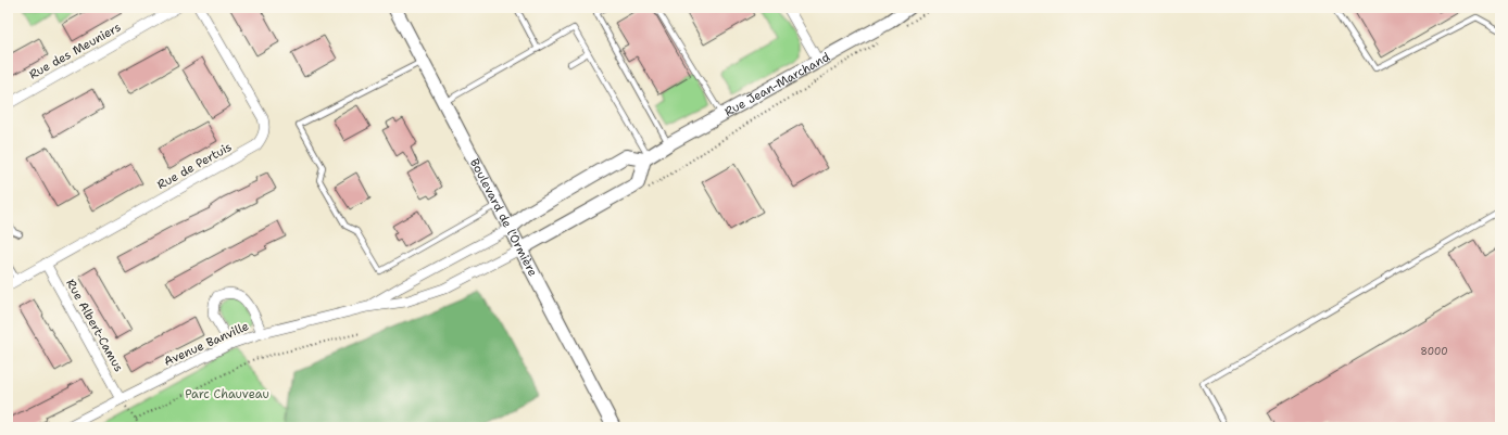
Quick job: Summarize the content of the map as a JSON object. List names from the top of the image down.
{
  "streets": {
    "street": [
      "Rue des Meuniers",
      "Rue Jean-Marchand",
      "Rue de Pertuis",
      "Boulevard de l'Ormière",
      "Rue Albert-Camus",
      "Avenue Banville"
    ]
  },
  "crossings": [
    ["Rue de Pertuis", "Rue Albert-Camus"],
    ["Boulevard de l'Ormière", "Avenue Banville"],
    ["Rue Albert-Camus", "Avenue Banville"]
  ],
  "parks": ["Parc Chauveau"],
  "house_numbers": ["8000"]
}
